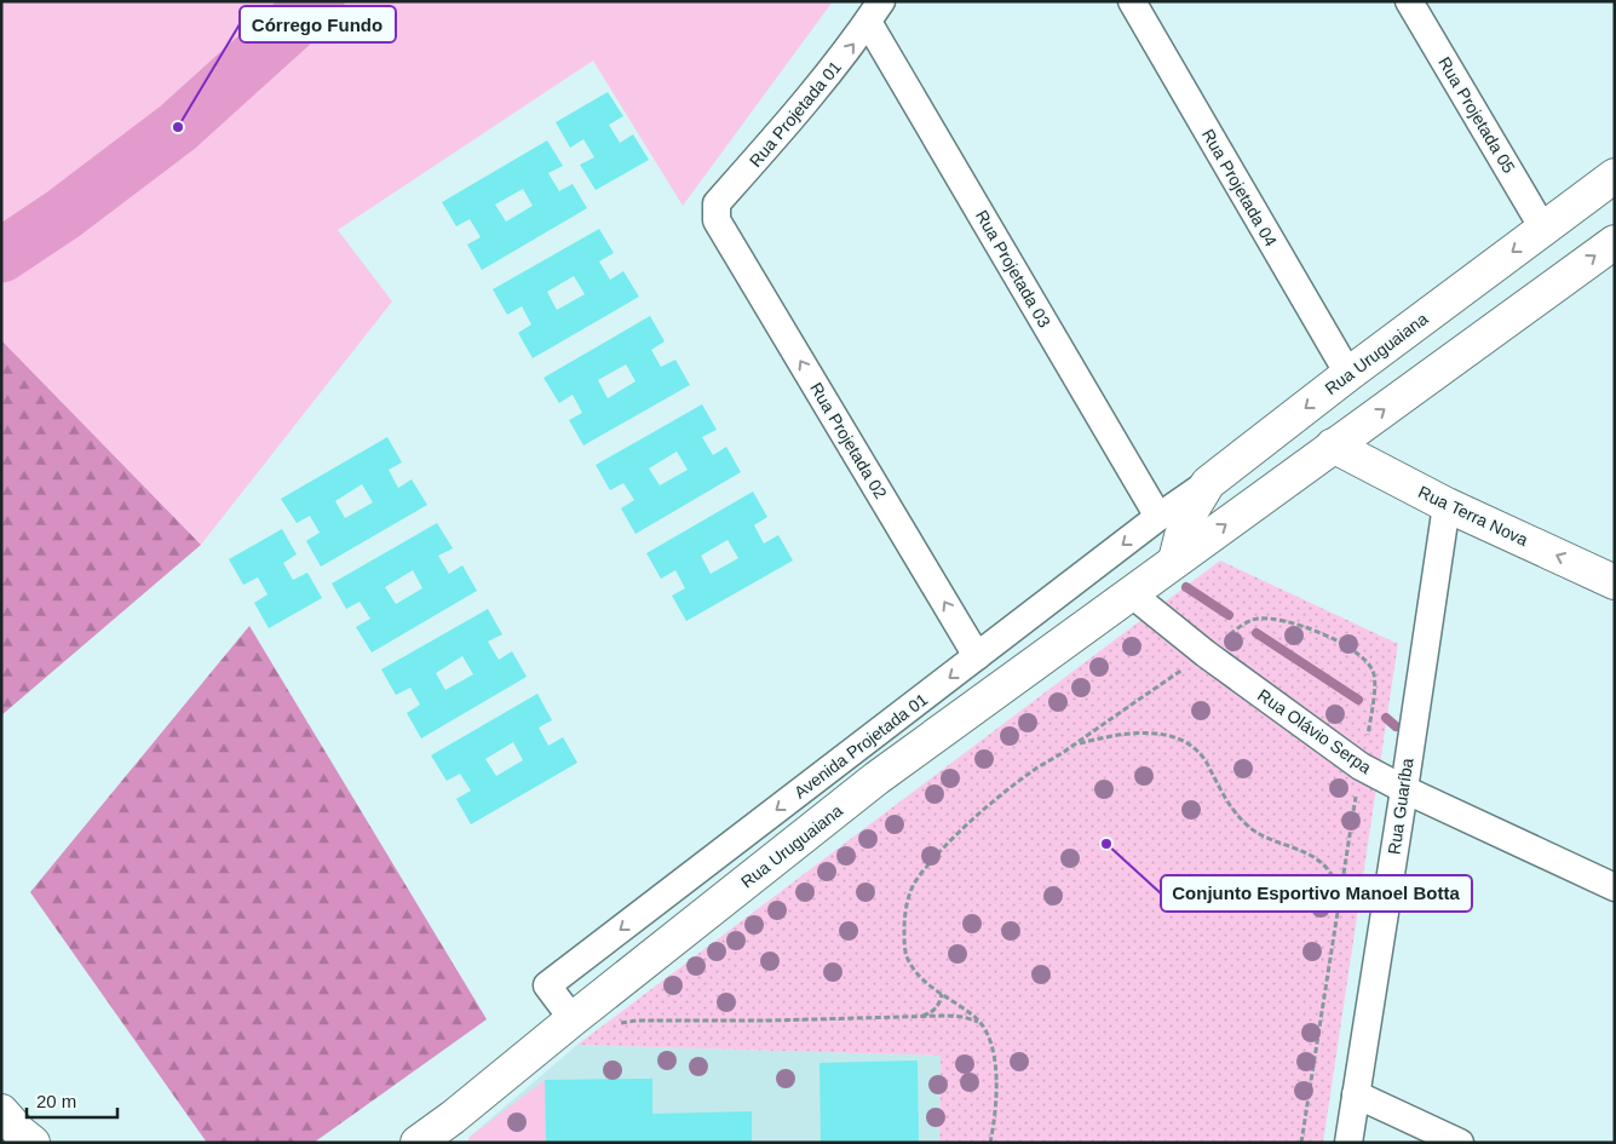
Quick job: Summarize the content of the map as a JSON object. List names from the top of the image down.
{
  "streets": {
    "street": [
      "Rua Projetada 01",
      "Rua Projetada 05",
      "Rua Projetada 04",
      "Rua Projetada 03",
      "Rua Uruguaiana",
      "Rua Projetada 02",
      "Rua Terra Nova",
      "Rua Olávio Serpa",
      "Avenida Projetada 01",
      "Rua Guaríba"
    ]
  },
  "crossings": [
    ["Rua Projetada 01", "Rua Projetada 03"],
    ["Rua Projetada 01", "Rua Projetada 02"],
    ["Rua Projetada 05", "Rua Uruguaiana"],
    ["Rua Projetada 04", "Rua Uruguaiana"],
    ["Rua Projetada 03", "Avenida Projetada 01"],
    ["Rua Uruguaiana", "Rua Terra Nova"],
    ["Rua Uruguaiana", "Rua Olávio Serpa"],
    ["Rua Uruguaiana", "Avenida Projetada 01"],
    ["Rua Projetada 02", "Avenida Projetada 01"],
    ["Rua Terra Nova", "Rua Guaríba"],
    ["Rua Olávio Serpa", "Rua Guaríba"]
  ],
  "one_way": [
    "Rua Projetada 01",
    "Rua Projetada 02",
    "Rua Terra Nova",
    "Avenida Projetada 01"
  ],
  "places": ["Córrego Fundo", "Conjunto Esportivo Manoel Botta"],
  "scale_bar": "20 m"
}
